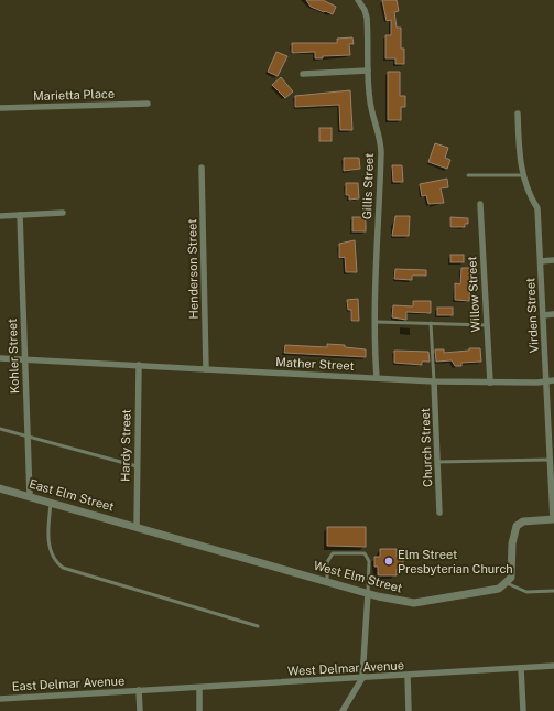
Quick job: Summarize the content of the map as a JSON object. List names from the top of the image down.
{
  "streets": {
    "street": [
      "Marietta Place",
      "Gillis Street",
      "Henderson Street",
      "Willow Street",
      "Virden Street",
      "Kohler Street",
      "Mather Street",
      "Hardy Street",
      "Church Street",
      "East Elm Street",
      "West Elm Street",
      "West Delmar Avenue",
      "East Delmar Avenue"
    ]
  },
  "crossings": [
    ["Gillis Street", "Mather Street"],
    ["Henderson Street", "Mather Street"],
    ["Willow Street", "Mather Street"],
    ["Virden Street", "Mather Street"],
    ["Kohler Street", "Mather Street"],
    ["Kohler Street", "East Elm Street"],
    ["Mather Street", "Hardy Street"],
    ["Mather Street", "Church Street"],
    ["Hardy Street", "East Elm Street"],
    ["Hardy Street", "West Elm Street"],
    ["East Elm Street", "West Elm Street"],
    ["West Delmar Avenue", "East Delmar Avenue"]
  ],
  "places": ["Elm Street Presbyterian Church"]
}
